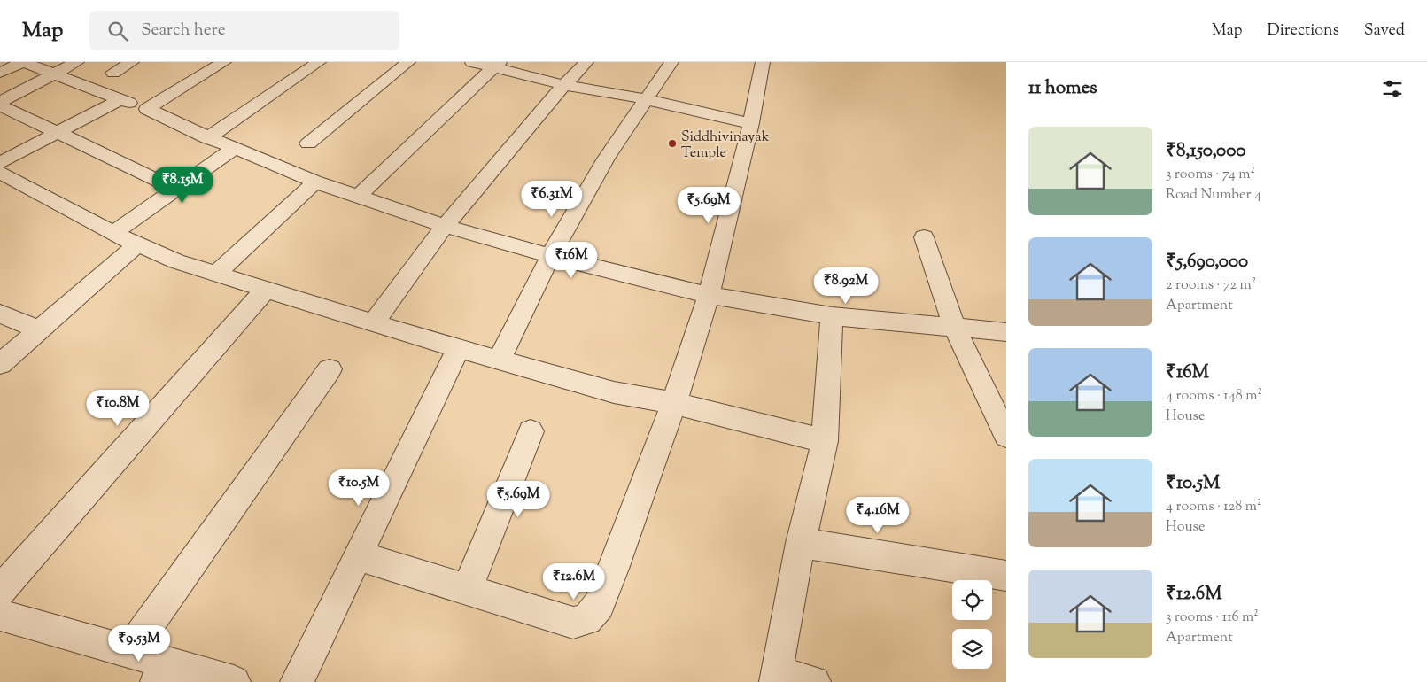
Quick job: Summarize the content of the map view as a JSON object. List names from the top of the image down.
{
  "places": ["Siddhivinayak Temple"],
  "page": {
    "header": "Map",
    "search": "Search here",
    "nav": ["Map", "Directions", "Saved"],
    "heading": "11 homes",
    "list": [
      {
        "name": "₹8,150,000",
        "note": "3 rooms · 74 m² · Road Number 4"
      },
      {
        "name": "₹5,690,000",
        "note": "2 rooms · 72 m² · Apartment"
      },
      {
        "name": "₹16M",
        "note": "4 rooms · 148 m² · House"
      },
      {
        "name": "₹10.5M",
        "note": "4 rooms · 128 m² · House"
      },
      {
        "name": "₹12.6M",
        "note": "3 rooms · 116 m² · Apartment"
      }
    ],
    "price": [
      "₹8.15M",
      "₹6.31M",
      "₹5.69M",
      "₹16M",
      "₹8.92M",
      "₹10.8M",
      "₹10.5M",
      "₹5.69M",
      "₹4.16M",
      "₹12.6M",
      "₹9.53M"
    ]
  }
}
